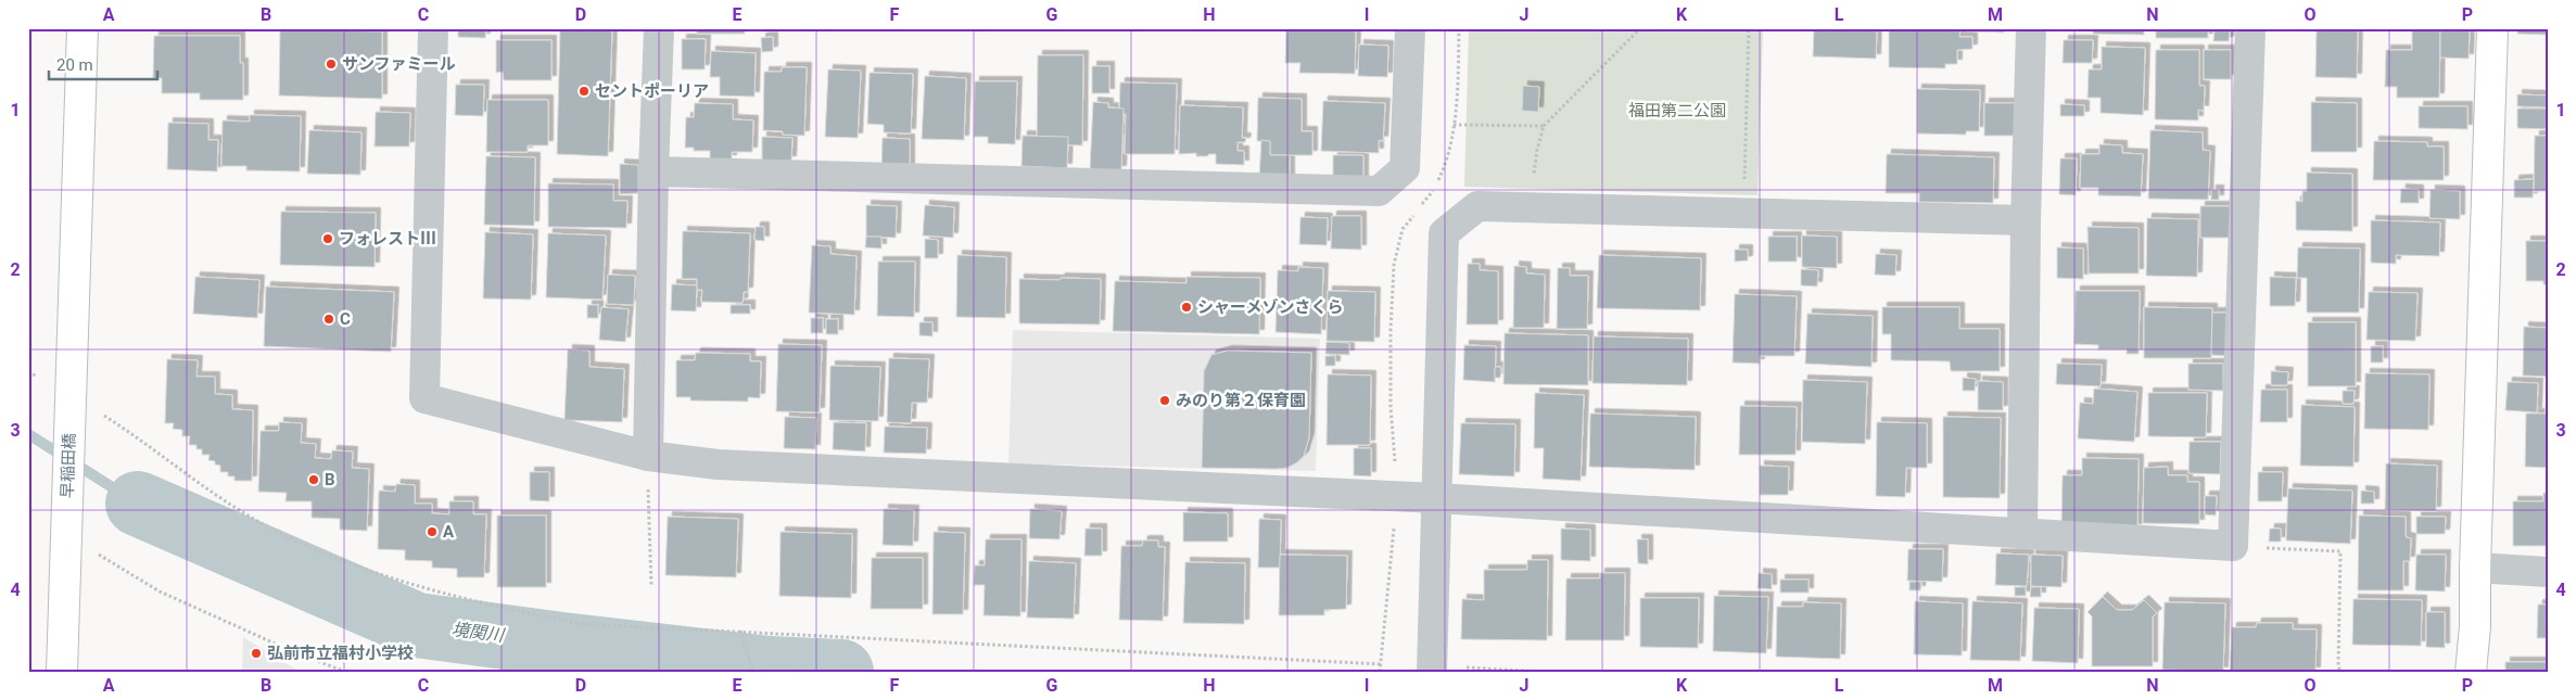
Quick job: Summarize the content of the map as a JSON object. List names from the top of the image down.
{
  "streets": {
    "street": ["早稲田橋"]
  },
  "water": ["境関川"],
  "parks": ["福田第二公園"],
  "places": [
    "サンファミール",
    "セントポーリア",
    "フォレストⅢ",
    "シャーメゾンさくら",
    "C",
    "みのり第２保育園",
    "B",
    "A",
    "弘前市立福村小学校"
  ],
  "scale_bar": "20 m",
  "grid": {
    "columns": [
      "A",
      "B",
      "C",
      "D",
      "E",
      "F",
      "G",
      "H",
      "I",
      "J",
      "K",
      "L",
      "M",
      "N",
      "O",
      "P"
    ],
    "rows": [
      "1",
      "2",
      "3",
      "4"
    ]
  }
}
